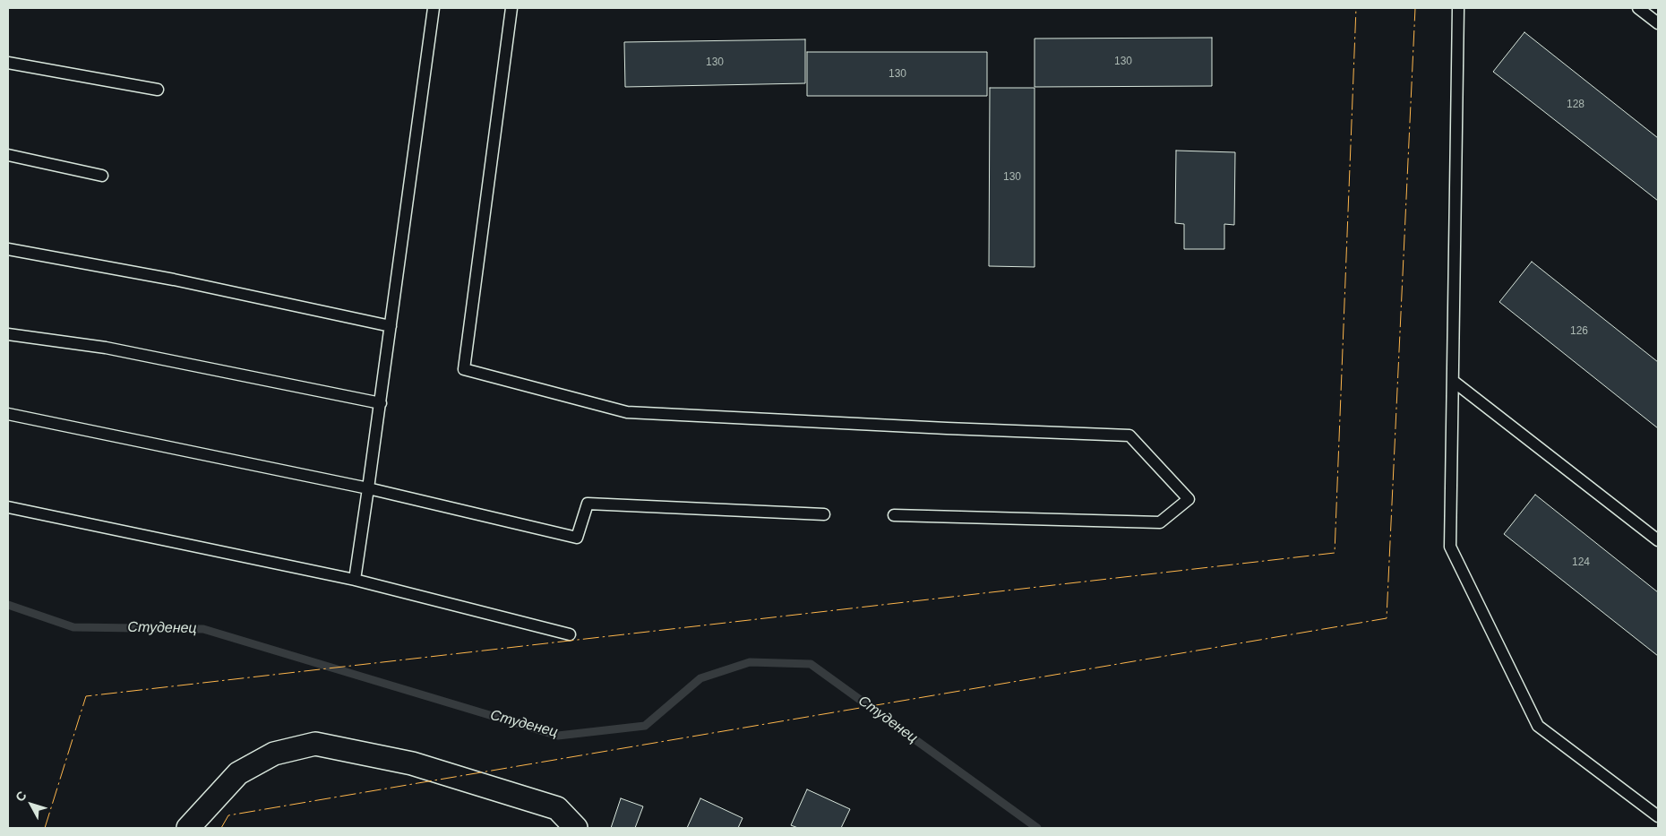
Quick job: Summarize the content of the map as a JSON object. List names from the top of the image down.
{
  "water": ["Студенец"],
  "house_numbers": [
    "130",
    "130",
    "130",
    "128",
    "130",
    "126",
    "124"
  ],
  "north": "top left"
}
